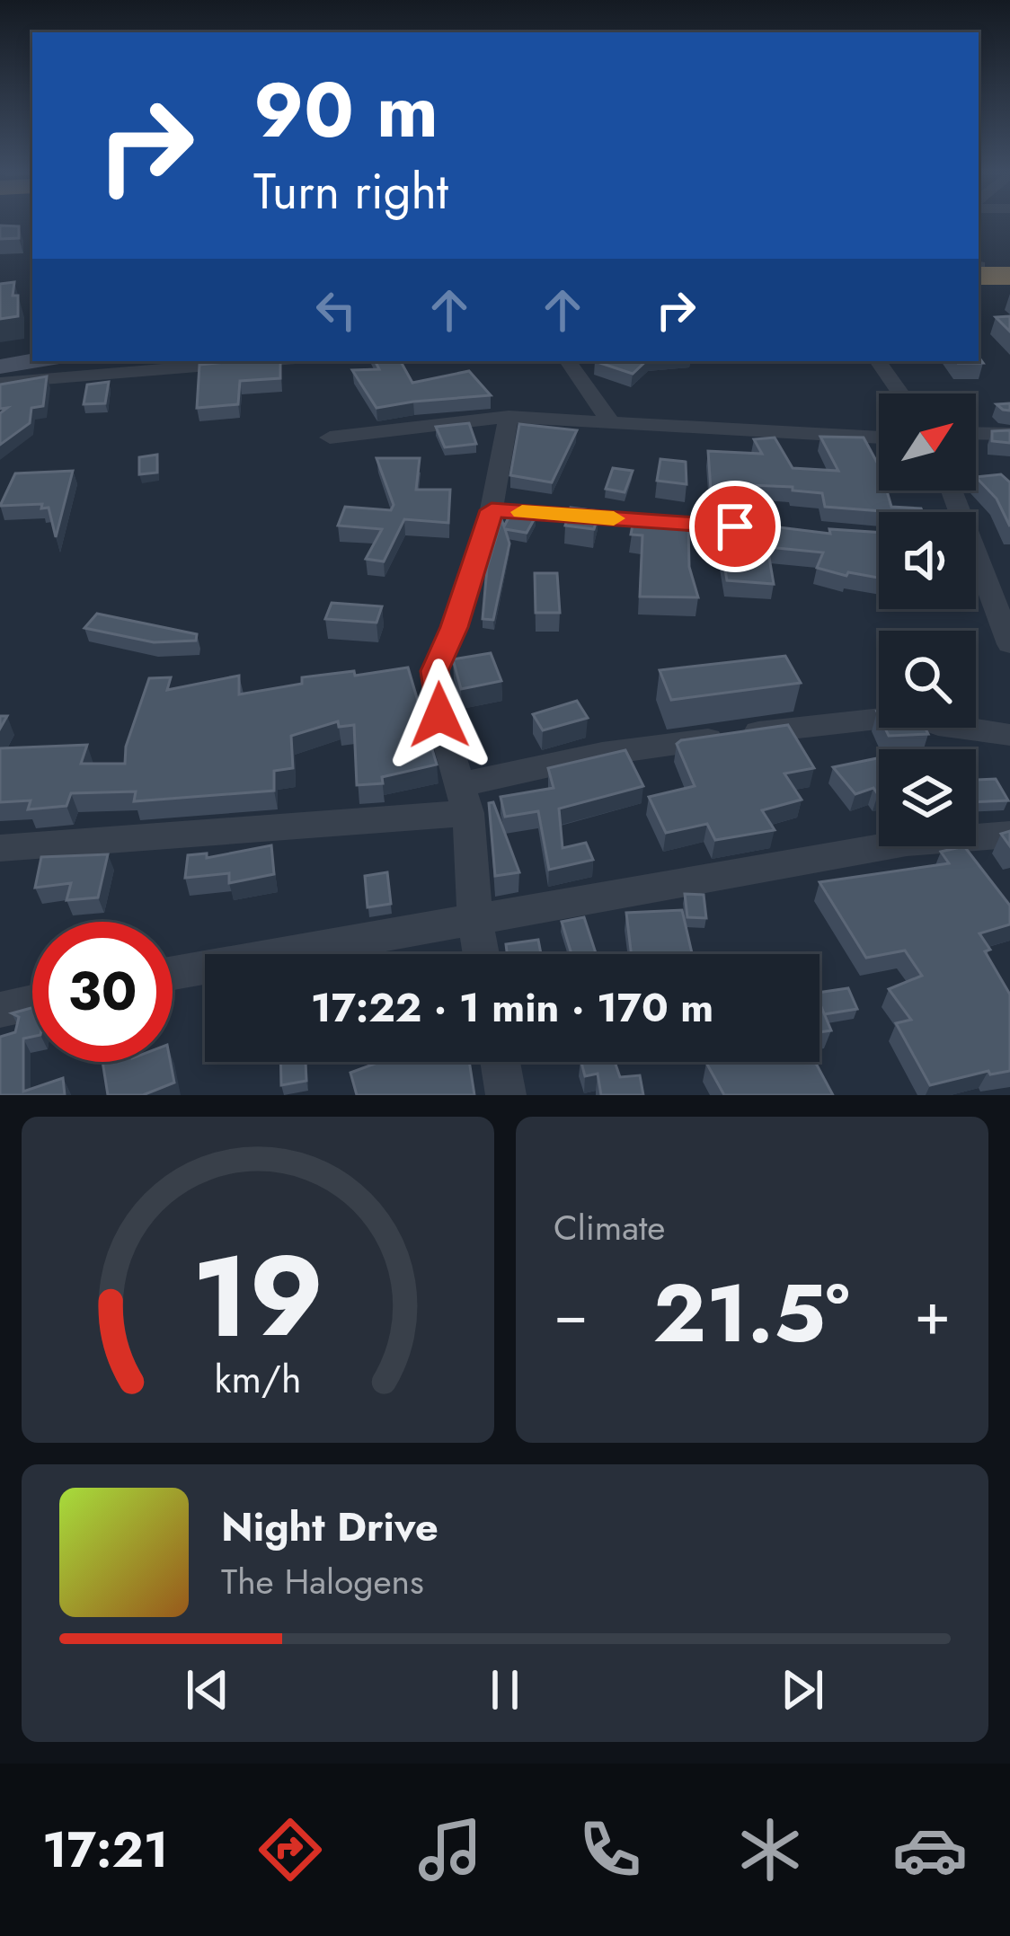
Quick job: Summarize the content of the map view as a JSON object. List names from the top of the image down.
{
  "north": "top right",
  "page": {
    "turn": ["90 m", "Turn right"],
    "limit": "30",
    "trip": "17:22 · 1 min · 170 m",
    "tile": "Climate",
    "heat": ["−", "21.5°", "+"],
    "song": ["Night Drive", "The Halogens"],
    "tabs": "17:21",
    "gauge": ["19", "km/h"]
  }
}
